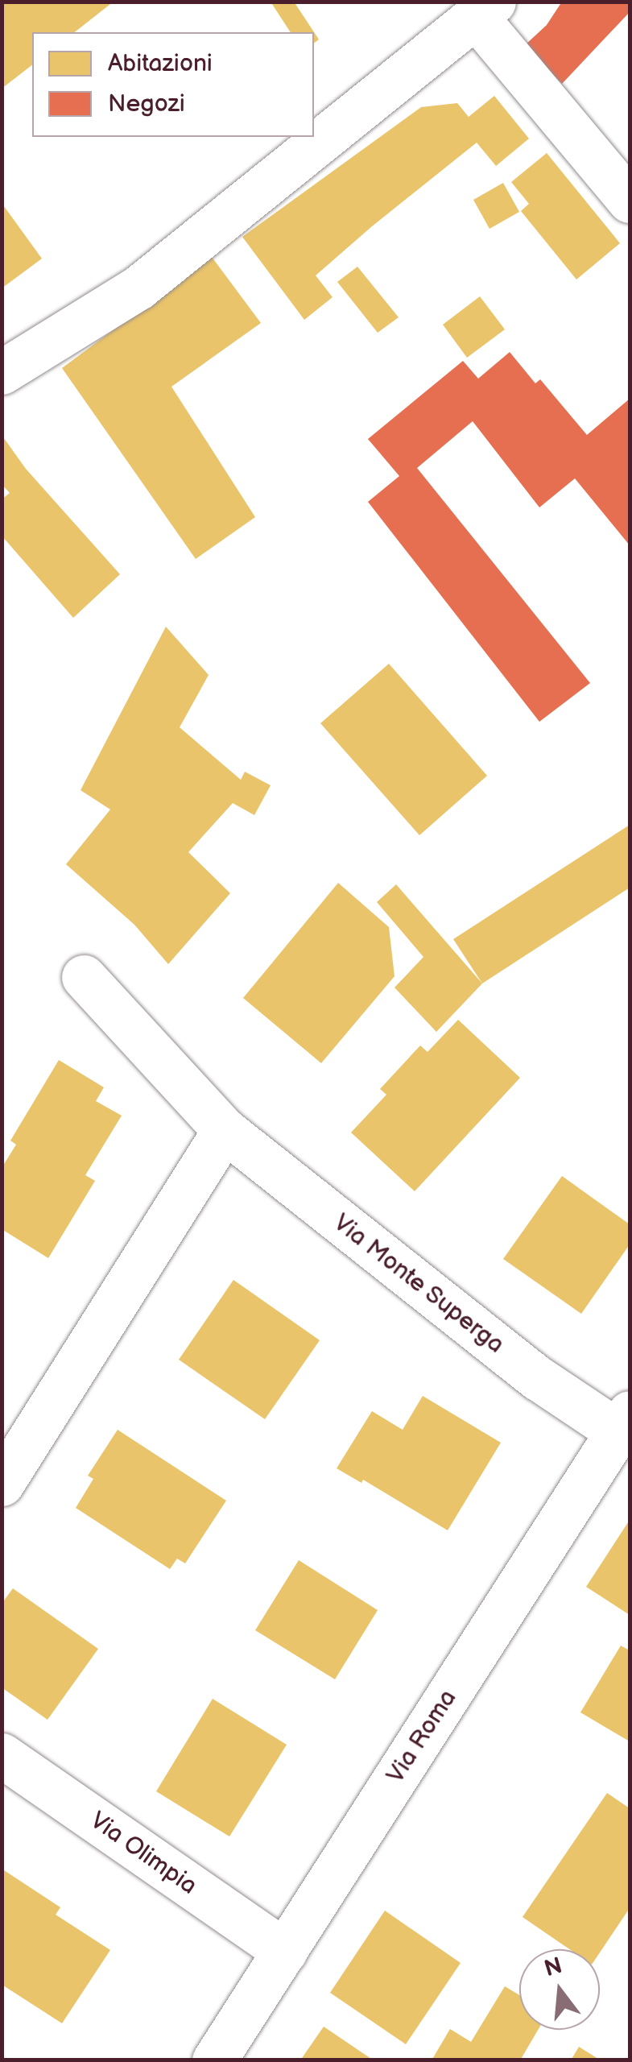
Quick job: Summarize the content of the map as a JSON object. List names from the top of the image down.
{
  "streets": {
    "street": ["Via Monte Superga", "Via Roma", "Via Olimpia"]
  },
  "crossings": [
    ["Via Monte Superga", "Via Roma"],
    ["Via Roma", "Via Olimpia"]
  ],
  "legend": ["Abitazioni", "Negozi"],
  "north": "top"
}
